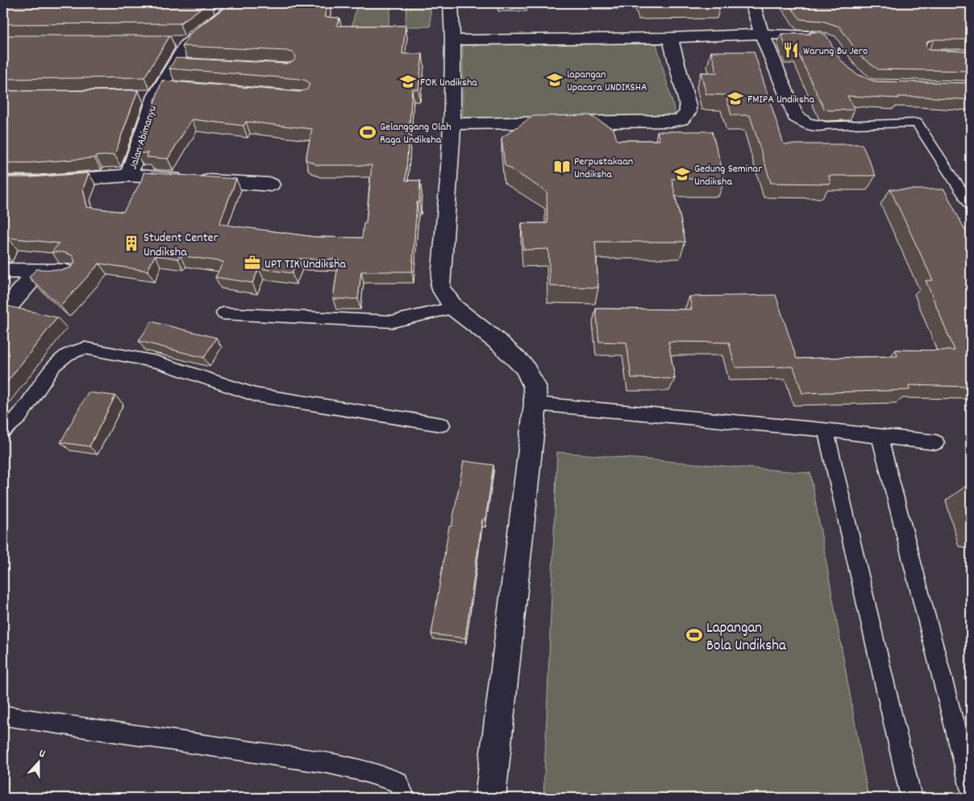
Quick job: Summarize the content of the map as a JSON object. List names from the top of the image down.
{
  "streets": {
    "street": ["Jalan Abimanyu"]
  },
  "places": {
    "restaurant": ["Warung Bu Jero"],
    "school or university": [
      "lapangan Upacara UNDIKSHA",
      "FOK Undiksha",
      "FMIPA Undiksha",
      "Gedung Seminar Undiksha"
    ],
    "sports": ["Gelanggang Olah Raga Undiksha", "Lapangan Bola Undiksha"],
    "library": ["Perpustakaan Undiksha"],
    "building": ["Student Center Undiksha"],
    "office": ["UPT TIK Undiksha"]
  },
  "north": "top"
}
